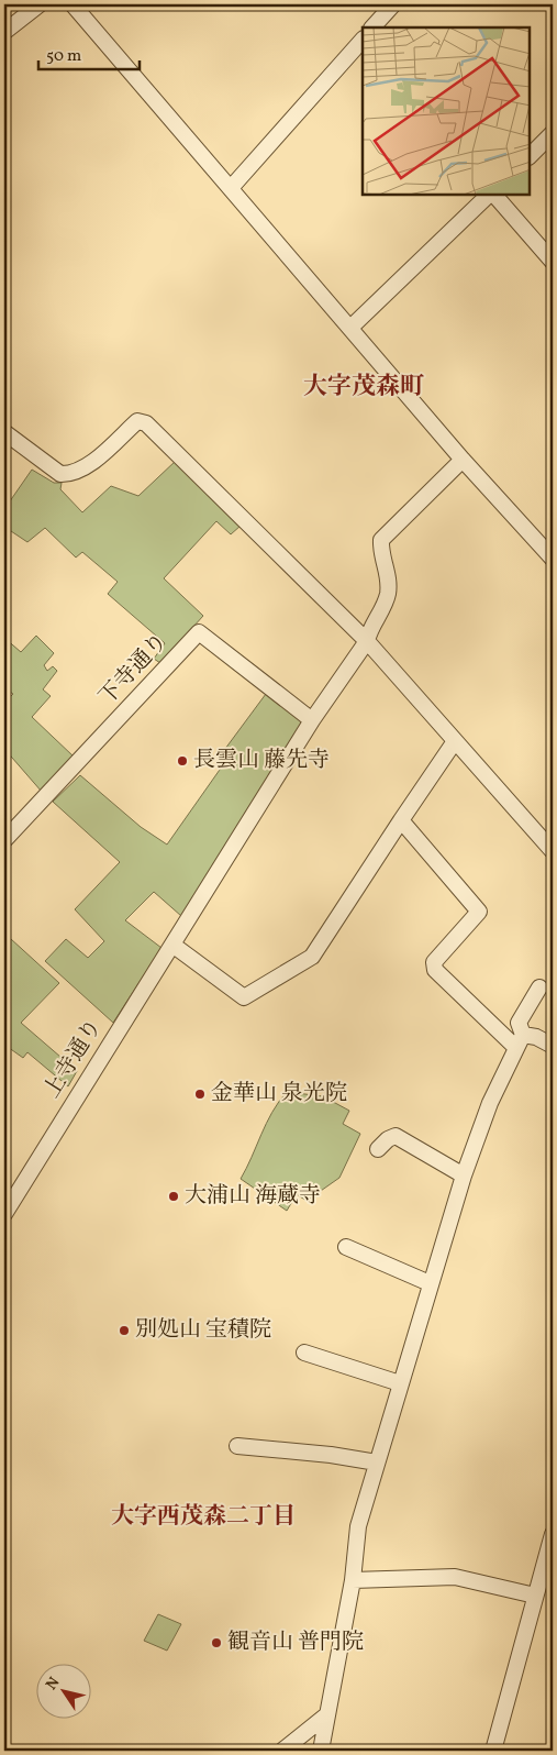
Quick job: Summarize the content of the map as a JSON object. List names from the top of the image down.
{
  "streets": {
    "street": ["下寺通り", "上寺通り"]
  },
  "crossings": [
    ["下寺通り", "上寺通り"]
  ],
  "districts": ["大字茂森町", "大字西茂森二丁目"],
  "places": [
    "長雲山 藤先寺",
    "金華山 泉光院",
    "大浦山 海蔵寺",
    "別処山 宝積院",
    "観音山 普門院"
  ],
  "scale_bar": "50 m",
  "north": "top left"
}
